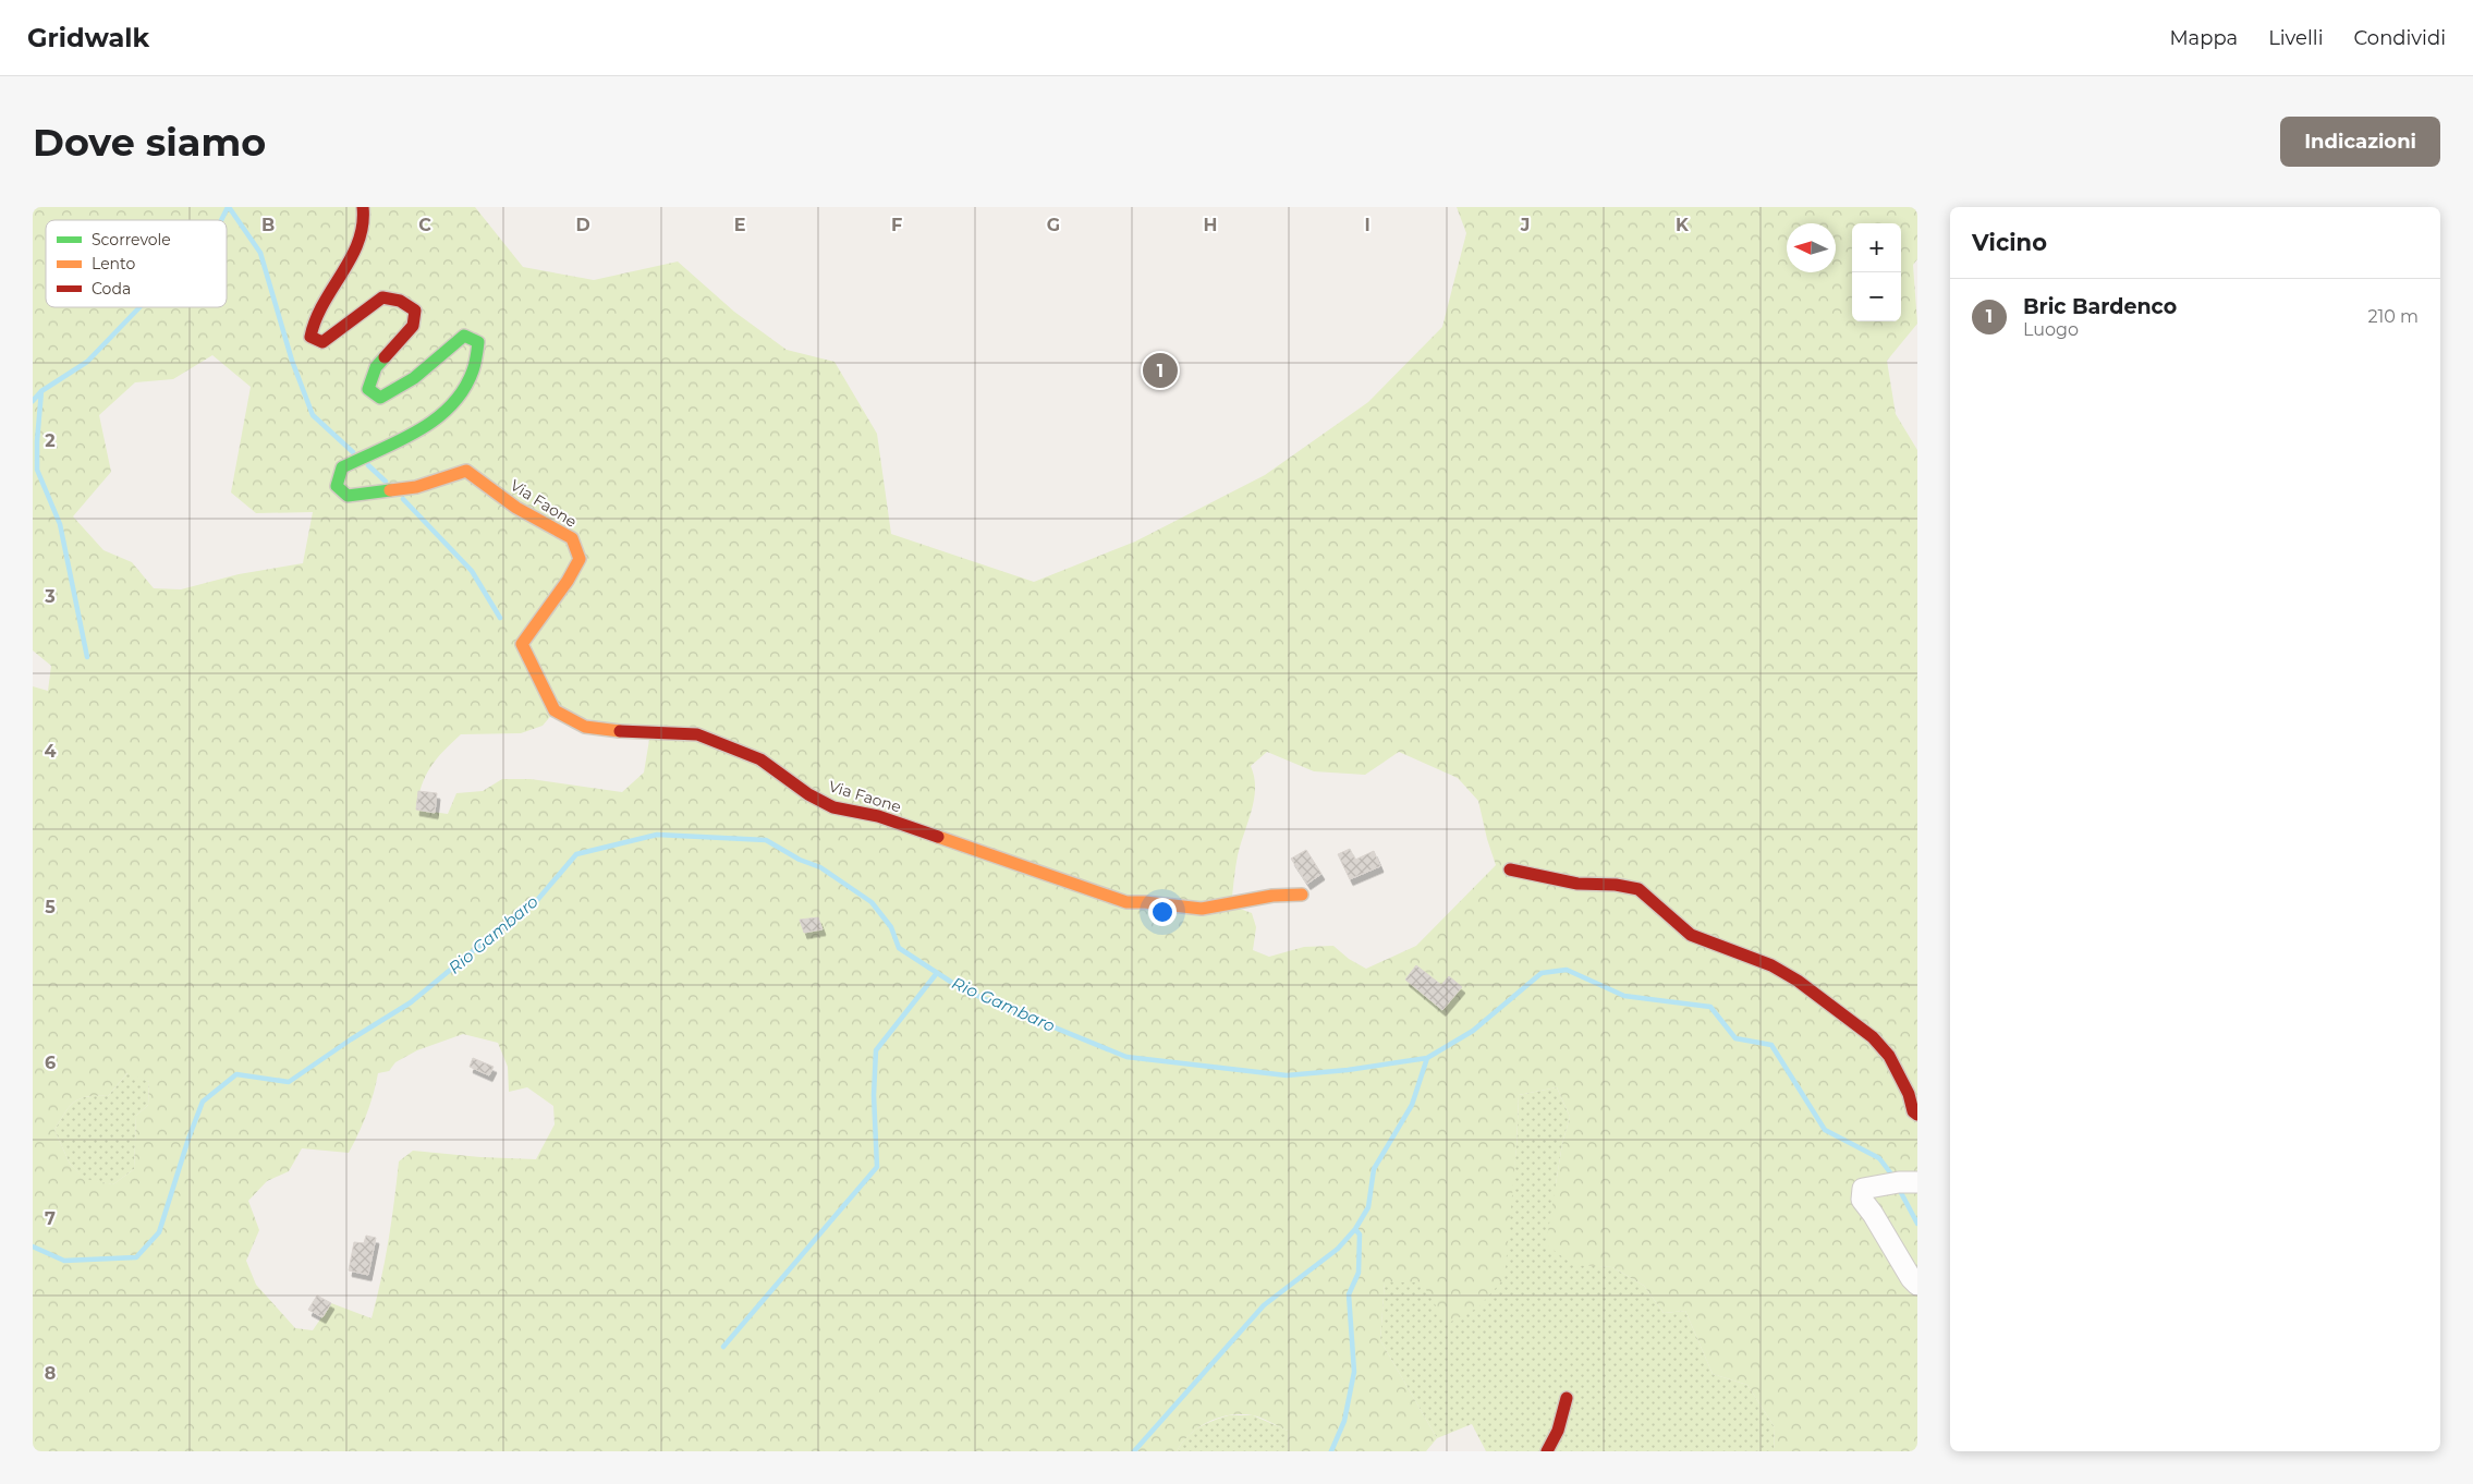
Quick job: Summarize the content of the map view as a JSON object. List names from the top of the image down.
{
  "streets": {
    "street": ["Via Faone"]
  },
  "water": ["Rio Gambaro"],
  "legend": ["Scorrevole", "Lento", "Coda"],
  "north": "left",
  "page": {
    "header": "Gridwalk",
    "nav": ["Mappa", "Livelli", "Condividi"],
    "buttons": "Indicazioni",
    "title": "Dove siamo",
    "heading": "Vicino",
    "map_buttons": ["+", "−"],
    "list": [
      {
        "mark": "1",
        "name": "Bric Bardenco",
        "note": "Luogo",
        "value": "210 m"
      }
    ],
    "pins": "1"
  },
  "grid": {
    "columns": [
      "B",
      "C",
      "D",
      "E",
      "F",
      "G",
      "H",
      "I",
      "J",
      "K"
    ],
    "rows": [
      "2",
      "3",
      "4",
      "5",
      "6",
      "7",
      "8"
    ]
  }
}
